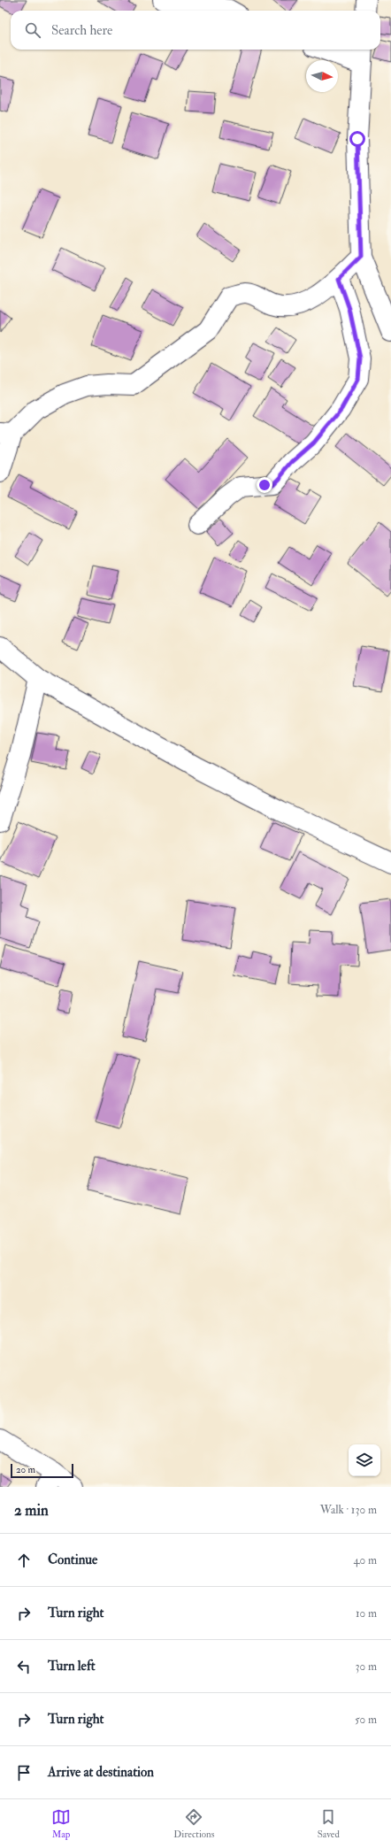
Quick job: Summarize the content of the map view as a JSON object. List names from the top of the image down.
{
  "scale_bar": "20 m",
  "north": "right",
  "page": {
    "search": "Search here",
    "scale": "20 m",
    "heading": ["2 min", "Walk · 130 m"],
    "list": [
      ["Continue", "40 m"],
      ["Turn right", "10 m"],
      ["Turn left", "30 m"],
      ["Turn right", "50 m"],
      "Arrive at destination"
    ],
    "nav": ["Map", "Directions", "Saved"]
  }
}
